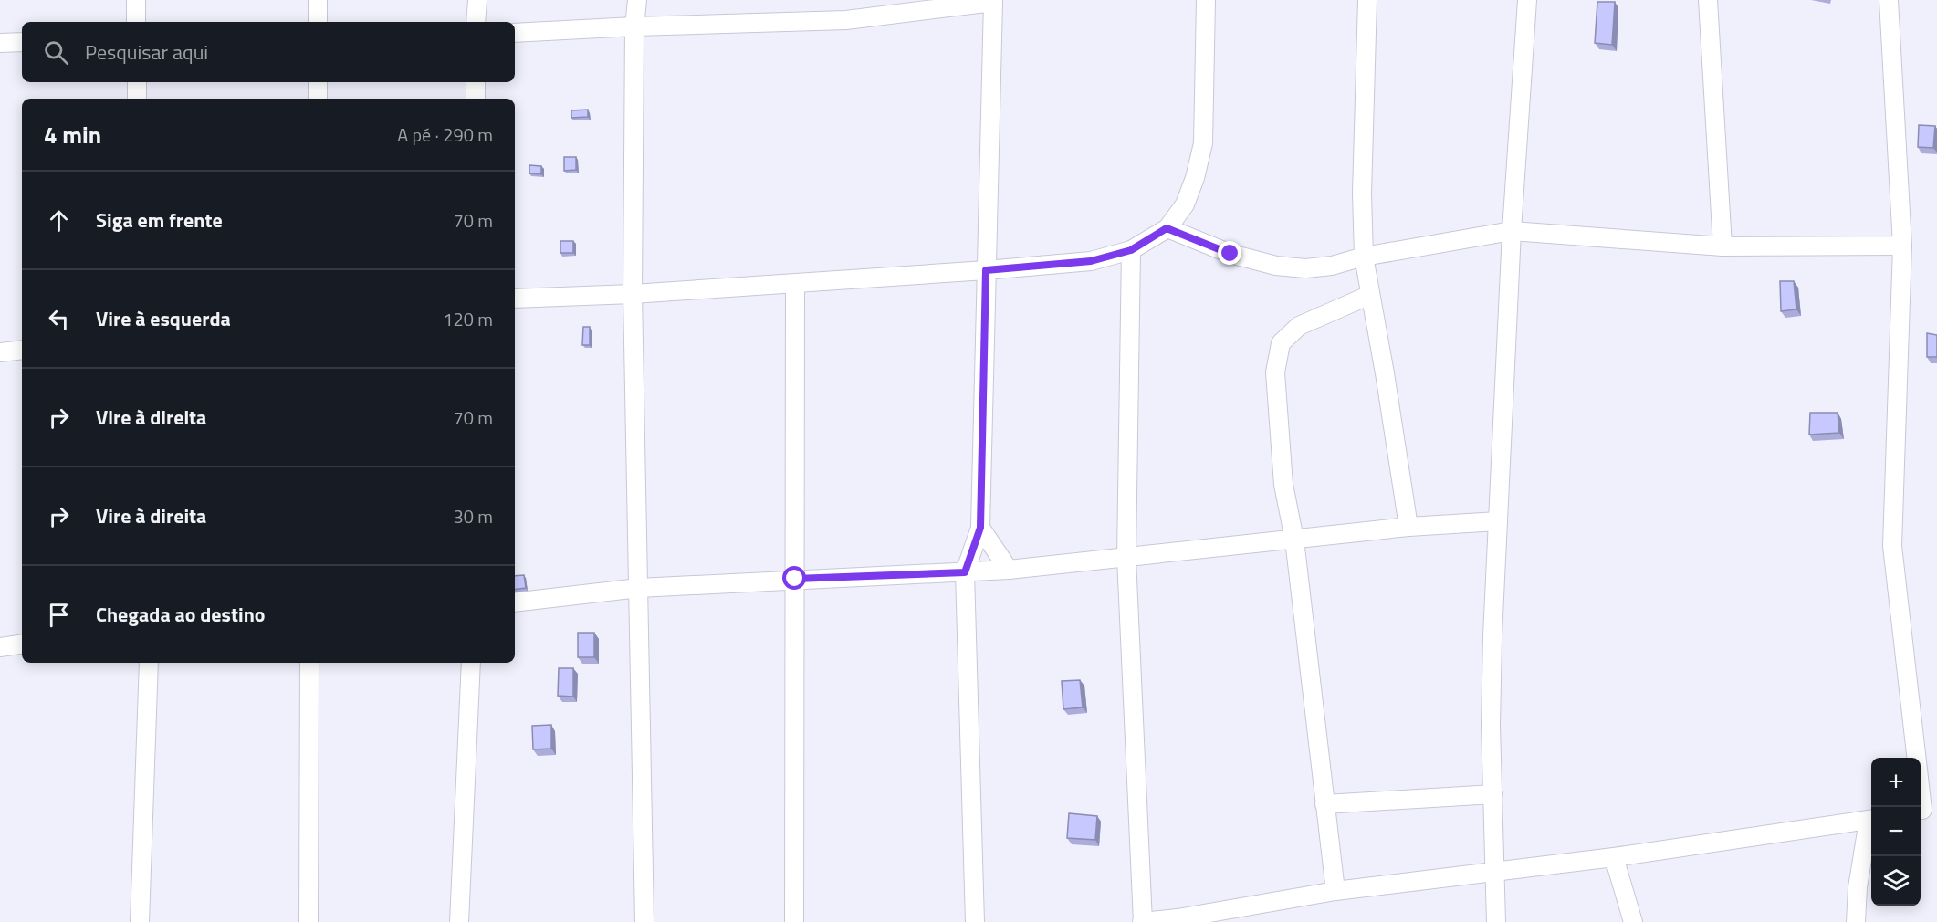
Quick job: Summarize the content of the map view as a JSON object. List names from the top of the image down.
{
  "page": {
    "search": "Pesquisar aqui",
    "heading": ["4 min", "A pé · 290 m"],
    "list": [
      ["Siga em frente", "70 m"],
      ["Vire à esquerda", "120 m"],
      ["Vire à direita", "70 m"],
      ["Vire à direita", "30 m"],
      "Chegada ao destino"
    ],
    "map_buttons": ["+", "−"]
  }
}
